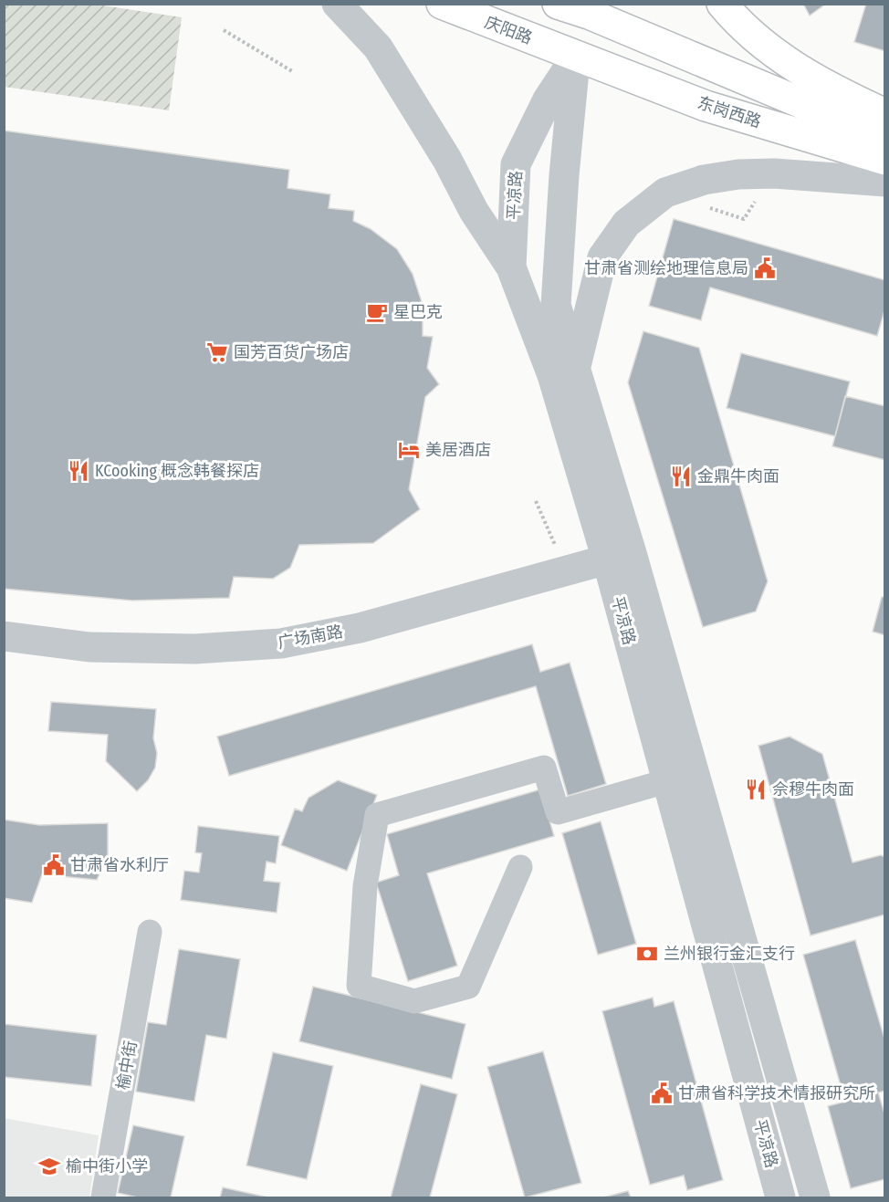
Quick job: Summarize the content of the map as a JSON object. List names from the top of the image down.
{
  "streets": {
    "main road": ["庆阳路", "东岗西路", "平凉路"],
    "street": ["广场南路", "榆中街"]
  },
  "crossings": [
    ["庆阳路", "东岗西路"],
    ["庆阳路", "平凉路"],
    ["东岗西路", "平凉路"],
    ["平凉路", "广场南路"]
  ],
  "places": {
    "public building": ["甘肃省测绘地理信息局", "甘肃省水利厅", "甘肃省科学技术情报研究所"],
    "cafe": ["星巴克"],
    "supermarket": ["国芳百货广场店"],
    "hotel": ["美居酒店"],
    "restaurant": ["KCooking 概念韩餐探店", "金鼎牛肉面", "佘穆牛肉面"],
    "bank": ["兰州银行金汇支行"],
    "school or university": ["榆中街小学"]
  }
}
